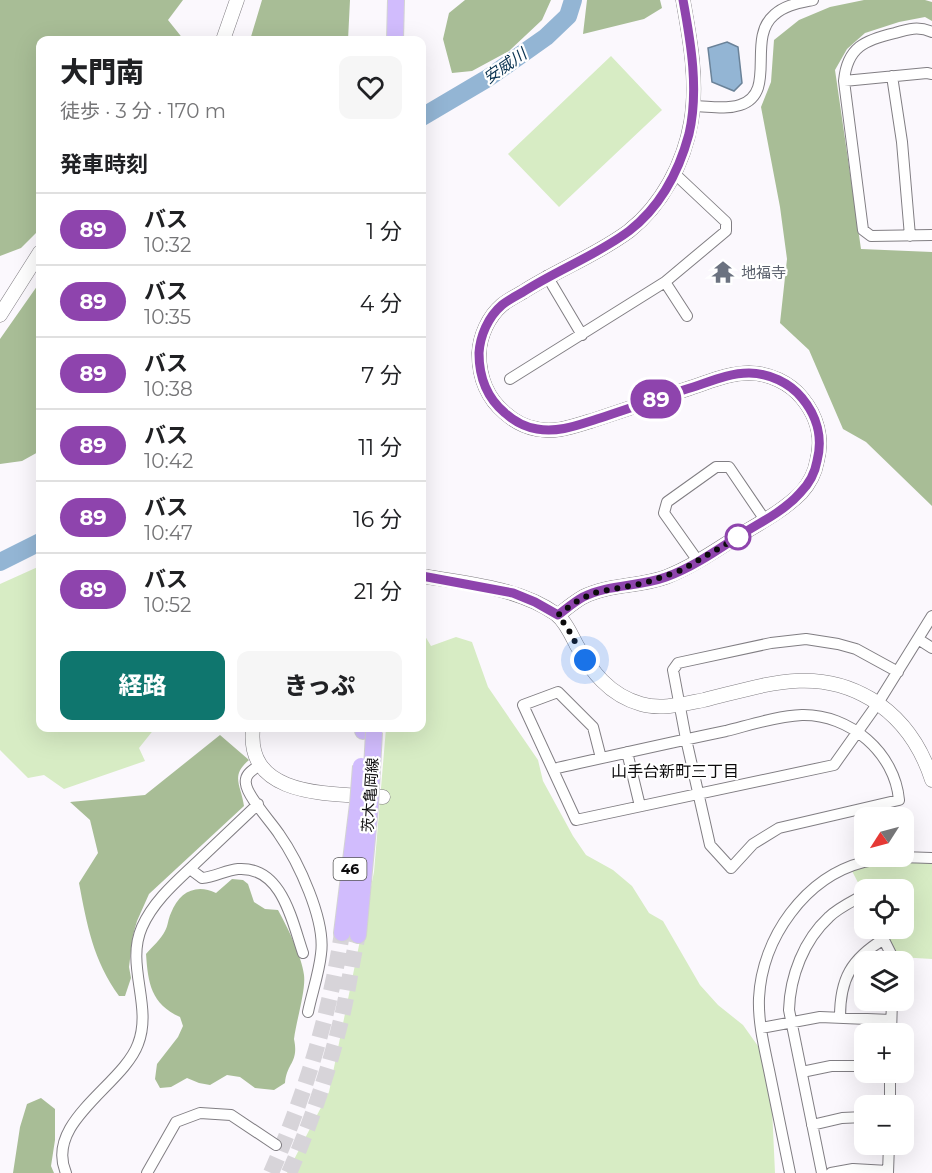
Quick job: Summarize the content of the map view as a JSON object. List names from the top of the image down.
{
  "streets": {
    "main road": ["茨木亀岡線", "46"]
  },
  "districts": ["山手台新町三丁目"],
  "water": ["安威川"],
  "places": {
    "temple": ["地福寺"]
  },
  "lines": ["bus line 89"],
  "north": "bottom left",
  "page": {
    "on_map": "89",
    "heading": [
      ["大門南", "徒歩 · 3 分 · 170 m"],
      "発車時刻"
    ],
    "list": [
      {
        "mark": "89",
        "name": "バス",
        "note": "10:32",
        "value": "1 分"
      },
      {
        "mark": "89",
        "name": "バス",
        "note": "10:35",
        "value": "4 分"
      },
      {
        "mark": "89",
        "name": "バス",
        "note": "10:38",
        "value": "7 分"
      },
      {
        "mark": "89",
        "name": "バス",
        "note": "10:42",
        "value": "11 分"
      },
      {
        "mark": "89",
        "name": "バス",
        "note": "10:47",
        "value": "16 分"
      },
      {
        "mark": "89",
        "name": "バス",
        "note": "10:52",
        "value": "21 分"
      }
    ],
    "buttons": ["経路", "きっぷ"],
    "map_buttons": ["+", "−"]
  }
}
